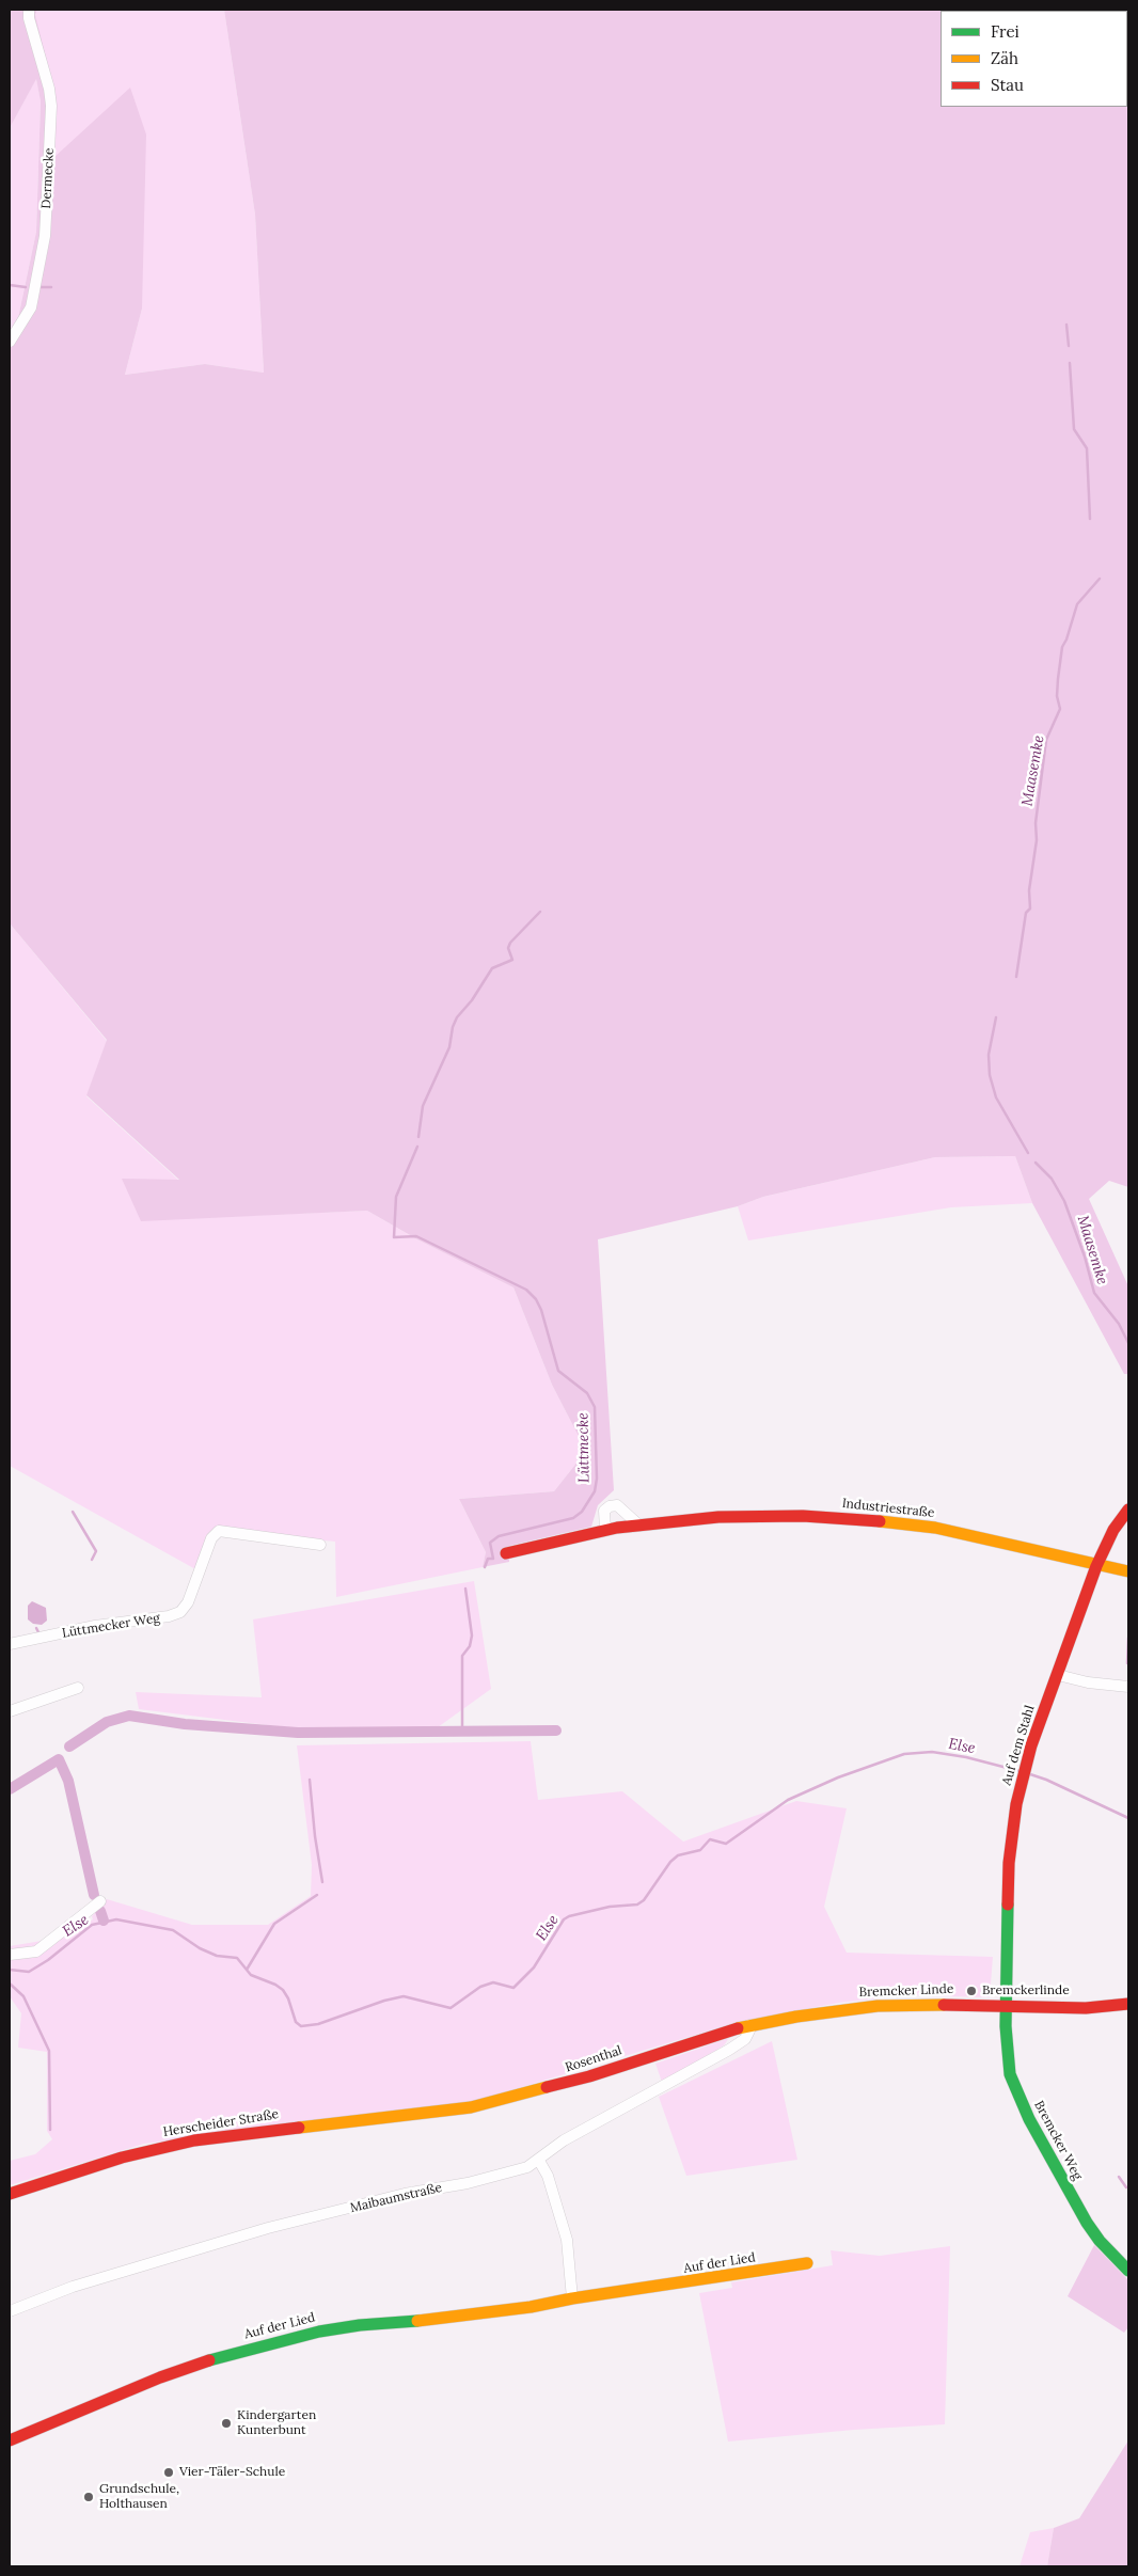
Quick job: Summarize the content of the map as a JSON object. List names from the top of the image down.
{
  "streets": {
    "street": [
      "Dermecke",
      "Industriestraße",
      "Lüttmecker Weg",
      "Auf dem Stahl",
      "Bremcker Linde",
      "Rosenthal",
      "Herscheider Straße",
      "Bremcker Weg",
      "Maibaumstraße",
      "Auf der Lied"
    ]
  },
  "crossings": [
    ["Industriestraße", "Auf dem Stahl"],
    ["Auf dem Stahl", "Bremcker Linde"],
    ["Auf dem Stahl", "Bremcker Weg"],
    ["Bremcker Linde", "Rosenthal"],
    ["Bremcker Linde", "Bremcker Weg"],
    ["Bremcker Linde", "Maibaumstraße"],
    ["Rosenthal", "Herscheider Straße"],
    ["Rosenthal", "Maibaumstraße"]
  ],
  "water": ["Maasemke", "Lüttmecke", "Else"],
  "places": [
    "Bremckerlinde",
    "Kindergarten Kunterbunt",
    "Vier-Täler-Schule",
    "Grundschule, Holthausen"
  ],
  "legend": ["Frei", "Zäh", "Stau"]
}
